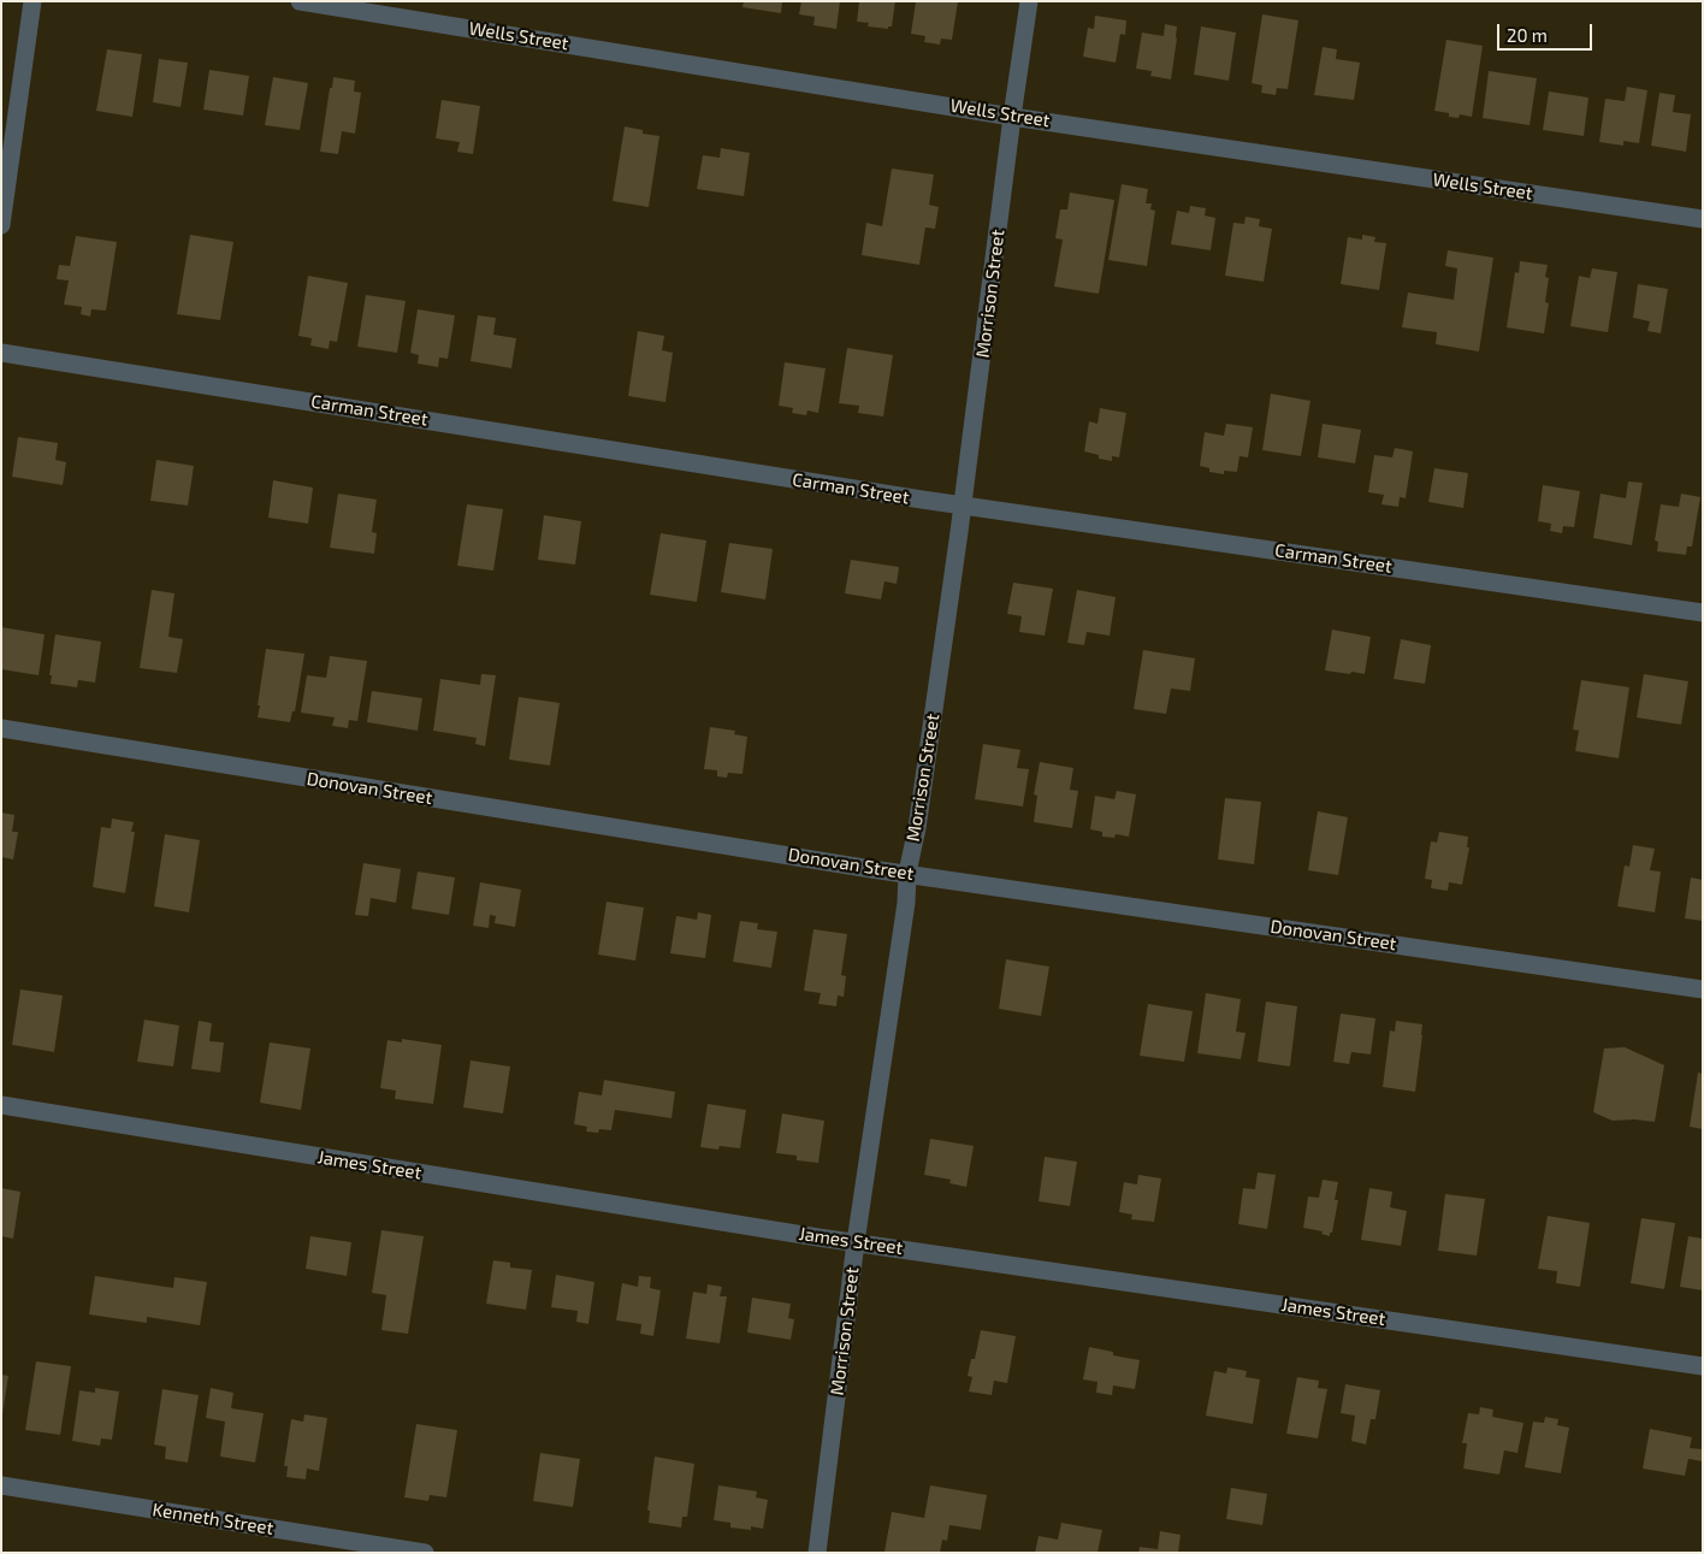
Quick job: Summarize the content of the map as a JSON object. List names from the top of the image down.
{
  "streets": {
    "street": [
      "Wells Street",
      "Morrison Street",
      "Carman Street",
      "Donovan Street",
      "James Street",
      "Kenneth Street"
    ]
  },
  "crossings": [
    ["Wells Street", "Morrison Street"],
    ["Morrison Street", "Carman Street"],
    ["Morrison Street", "Donovan Street"],
    ["Morrison Street", "James Street"]
  ],
  "scale_bar": "20 m"
}
